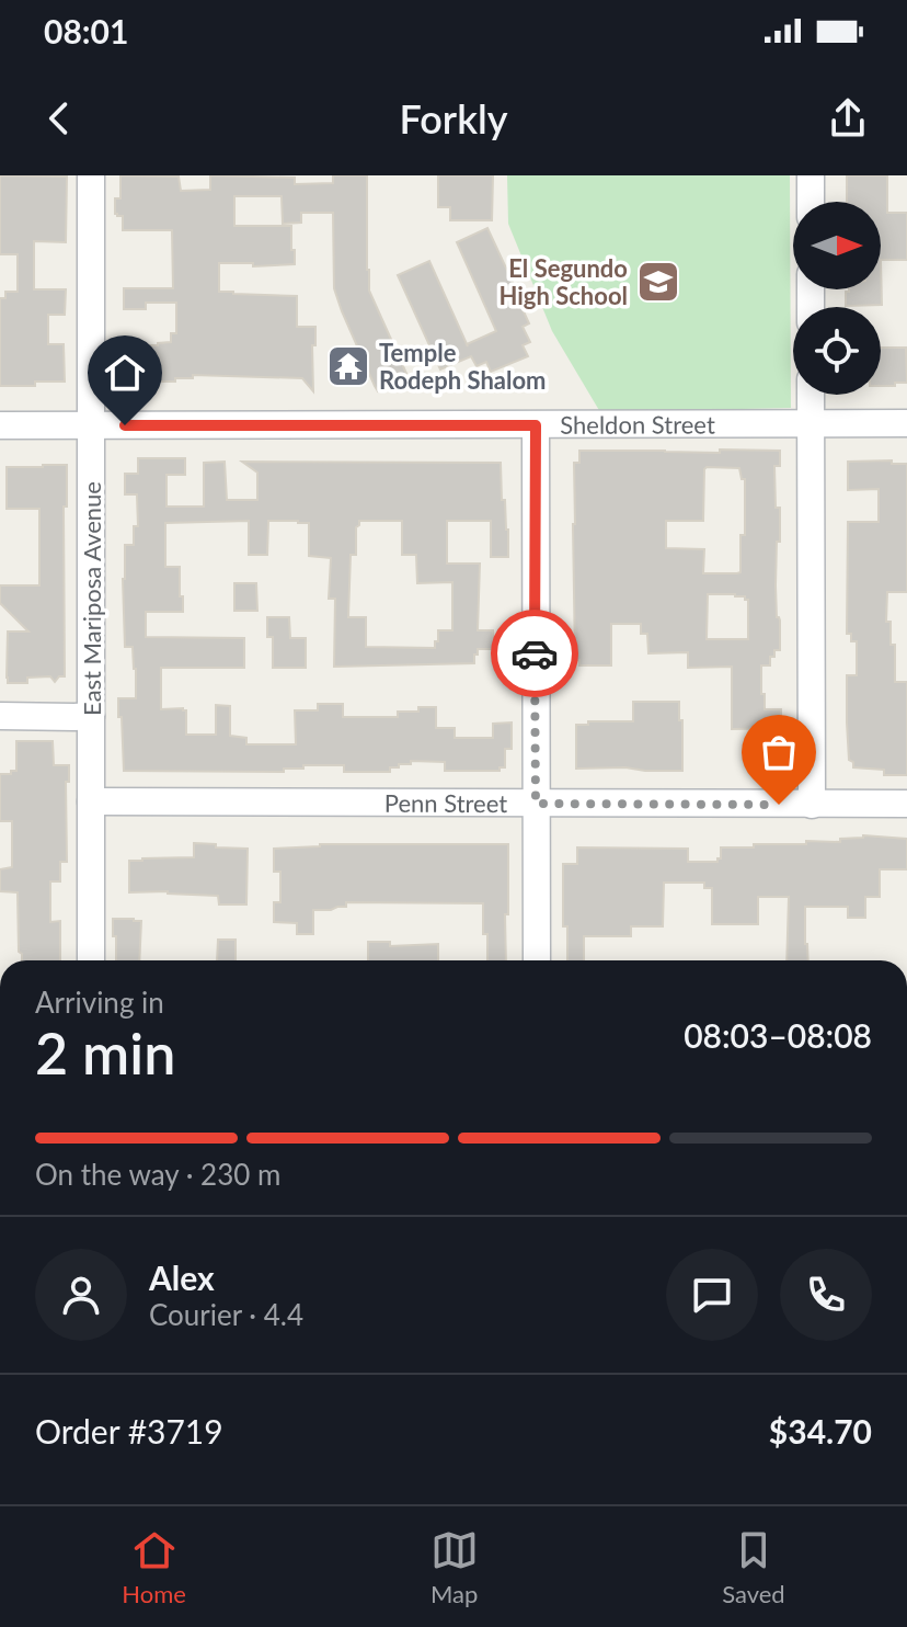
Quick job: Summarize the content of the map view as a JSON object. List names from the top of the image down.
{
  "streets": {
    "street": ["Sheldon Street", "East Mariposa Avenue", "Penn Street"]
  },
  "crossings": [
    ["Sheldon Street", "East Mariposa Avenue"],
    ["East Mariposa Avenue", "Penn Street"]
  ],
  "places": {
    "school or university": ["El Segundo High School"],
    "temple": ["Temple Rodeph Shalom"]
  },
  "north": "right",
  "page": {
    "status": "08:01",
    "header": "Forkly",
    "heading": ["2 min", "Arriving in", "08:03–08:08"],
    "panel": [
      "Alex",
      "Courier · 4.4",
      "Order #3719",
      "$34.70"
    ],
    "bar": "On the way · 230 m",
    "tabs": ["Home", "Map", "Saved"]
  }
}
